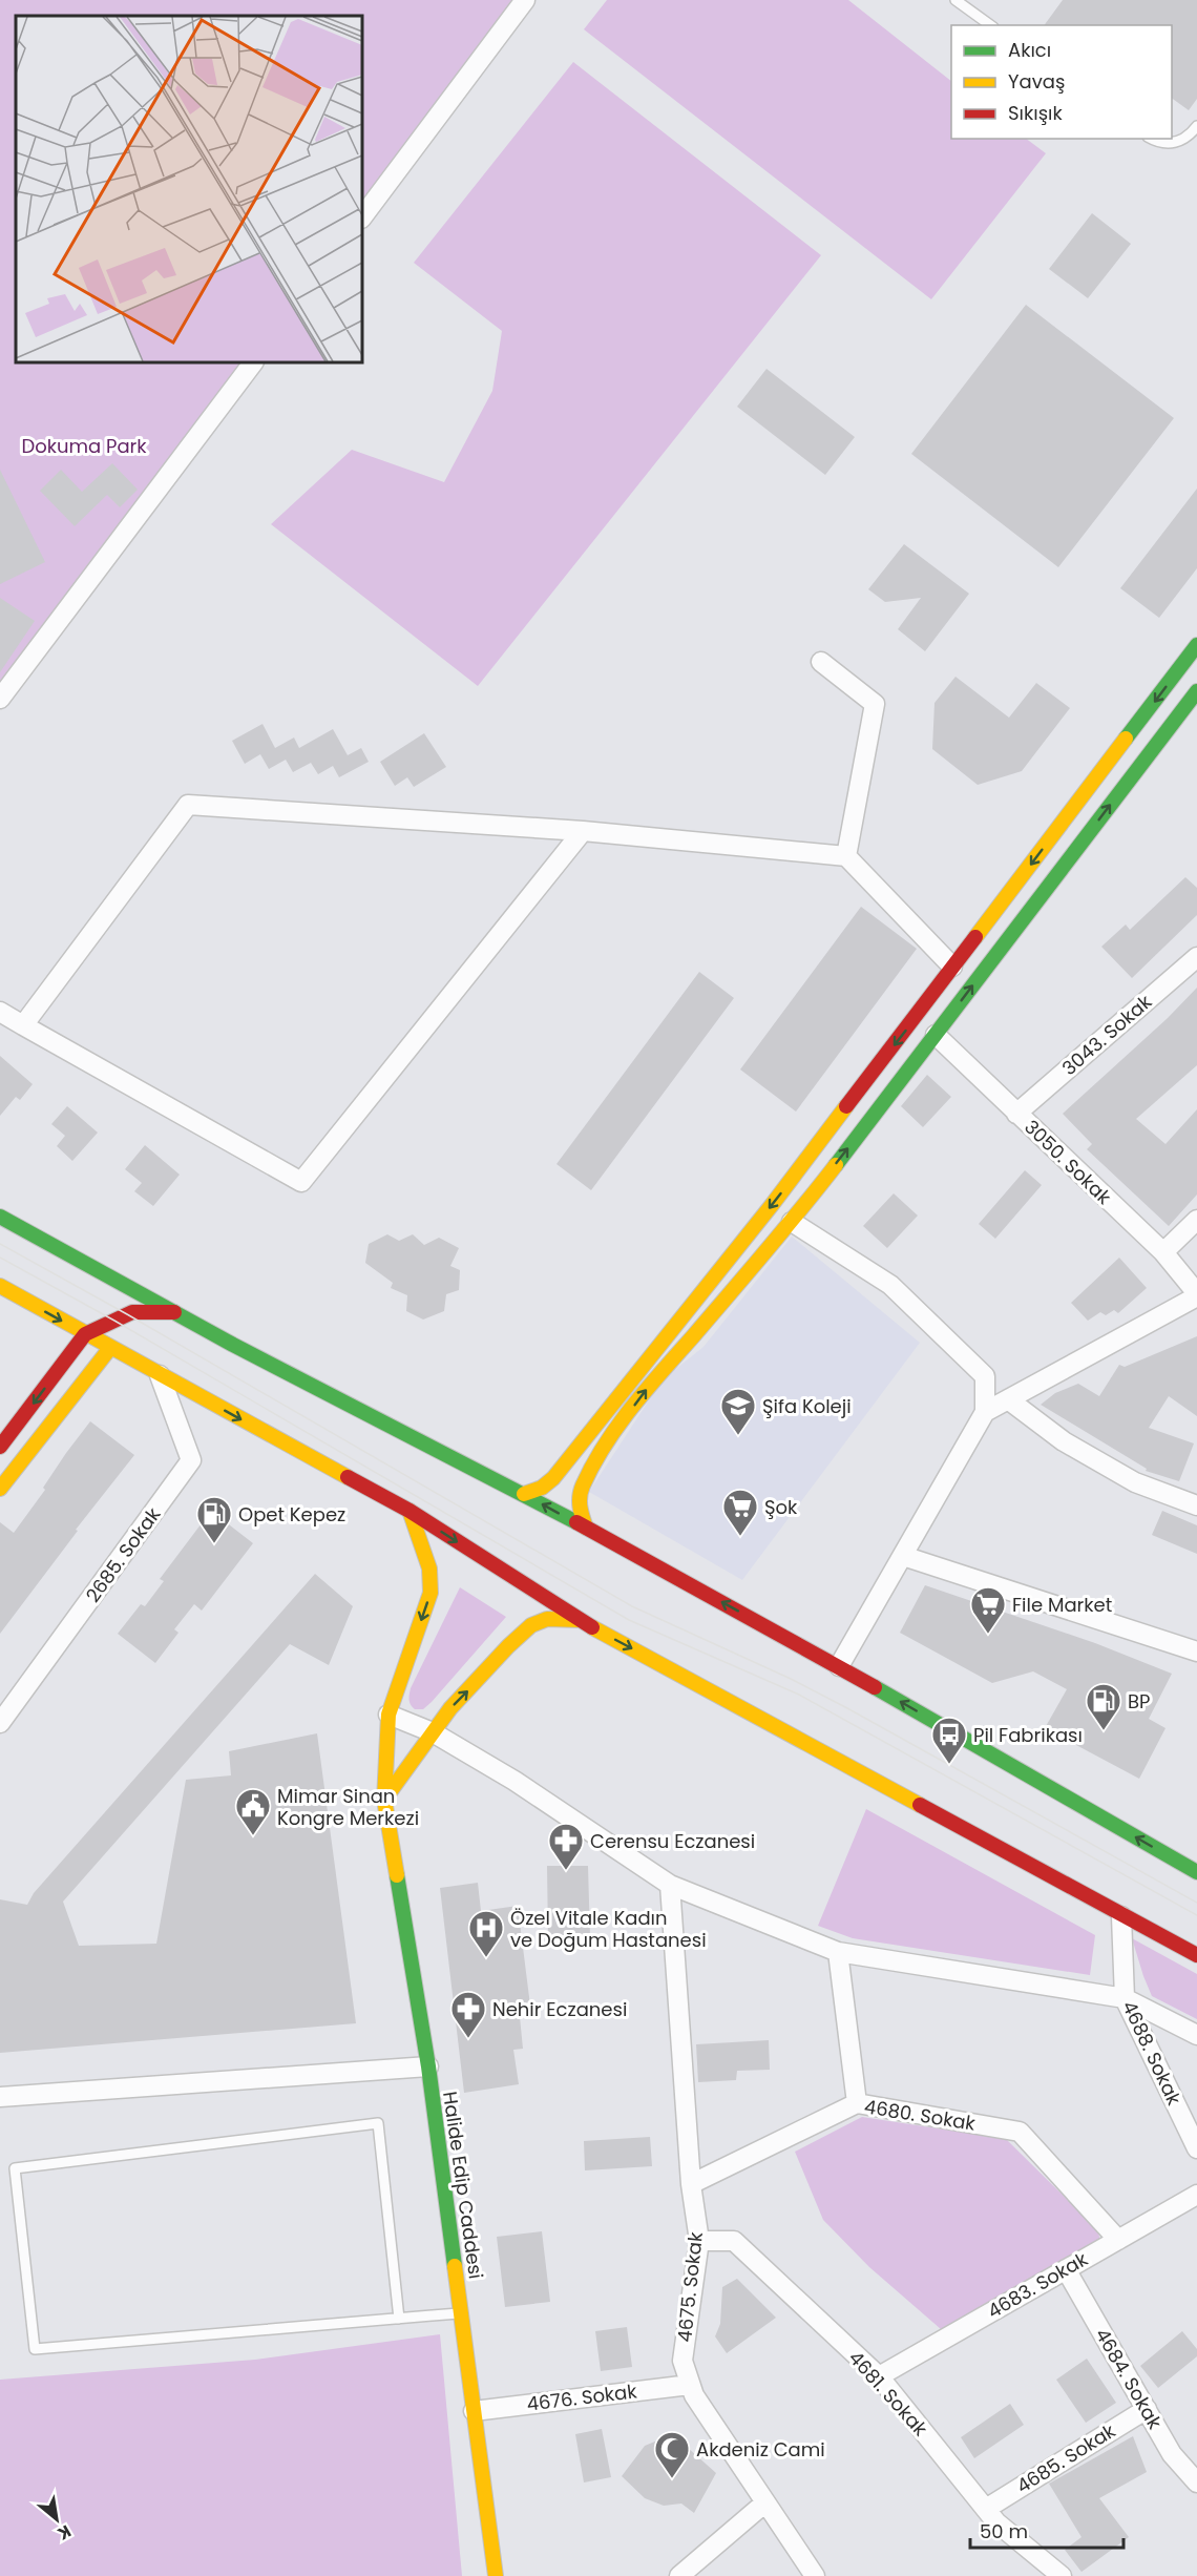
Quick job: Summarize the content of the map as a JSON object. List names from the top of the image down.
{
  "streets": {
    "main road": ["Halide Edip Caddesi"],
    "street": [
      "3043. Sokak",
      "3050. Sokak",
      "2685. Sokak",
      "4688. Sokak",
      "4680. Sokak",
      "4683. Sokak",
      "4675. Sokak",
      "4684. Sokak",
      "4681. Sokak",
      "4676. Sokak",
      "4685. Sokak"
    ]
  },
  "crossings": [
    ["3043. Sokak", "3050. Sokak"],
    ["4680. Sokak", "4683. Sokak"],
    ["4680. Sokak", "4675. Sokak"],
    ["Halide Edip Caddesi", "4676. Sokak"],
    ["4683. Sokak", "4684. Sokak"],
    ["4683. Sokak", "4681. Sokak"],
    ["4675. Sokak", "4681. Sokak"],
    ["4675. Sokak", "4676. Sokak"],
    ["4684. Sokak", "4685. Sokak"],
    ["4681. Sokak", "4685. Sokak"]
  ],
  "parks": ["Dokuma Park"],
  "places": {
    "school or university": ["Şifa Koleji"],
    "supermarket": ["Şok", "File Market"],
    "fuel station": ["Opet Kepez", "BP"],
    "bus stop": ["Pil Fabrikası"],
    "public building": ["Mimar Sinan Kongre Merkezi"],
    "pharmacy": ["Cerensu Eczanesi", "Nehir Eczanesi"],
    "hospital": ["Özel Vitale Kadın ve Doğum Hastanesi"],
    "mosque": ["Akdeniz Cami"]
  },
  "legend": ["Akıcı", "Yavaş", "Sıkışık"],
  "scale_bar": "50 m",
  "north": "bottom right"
}
